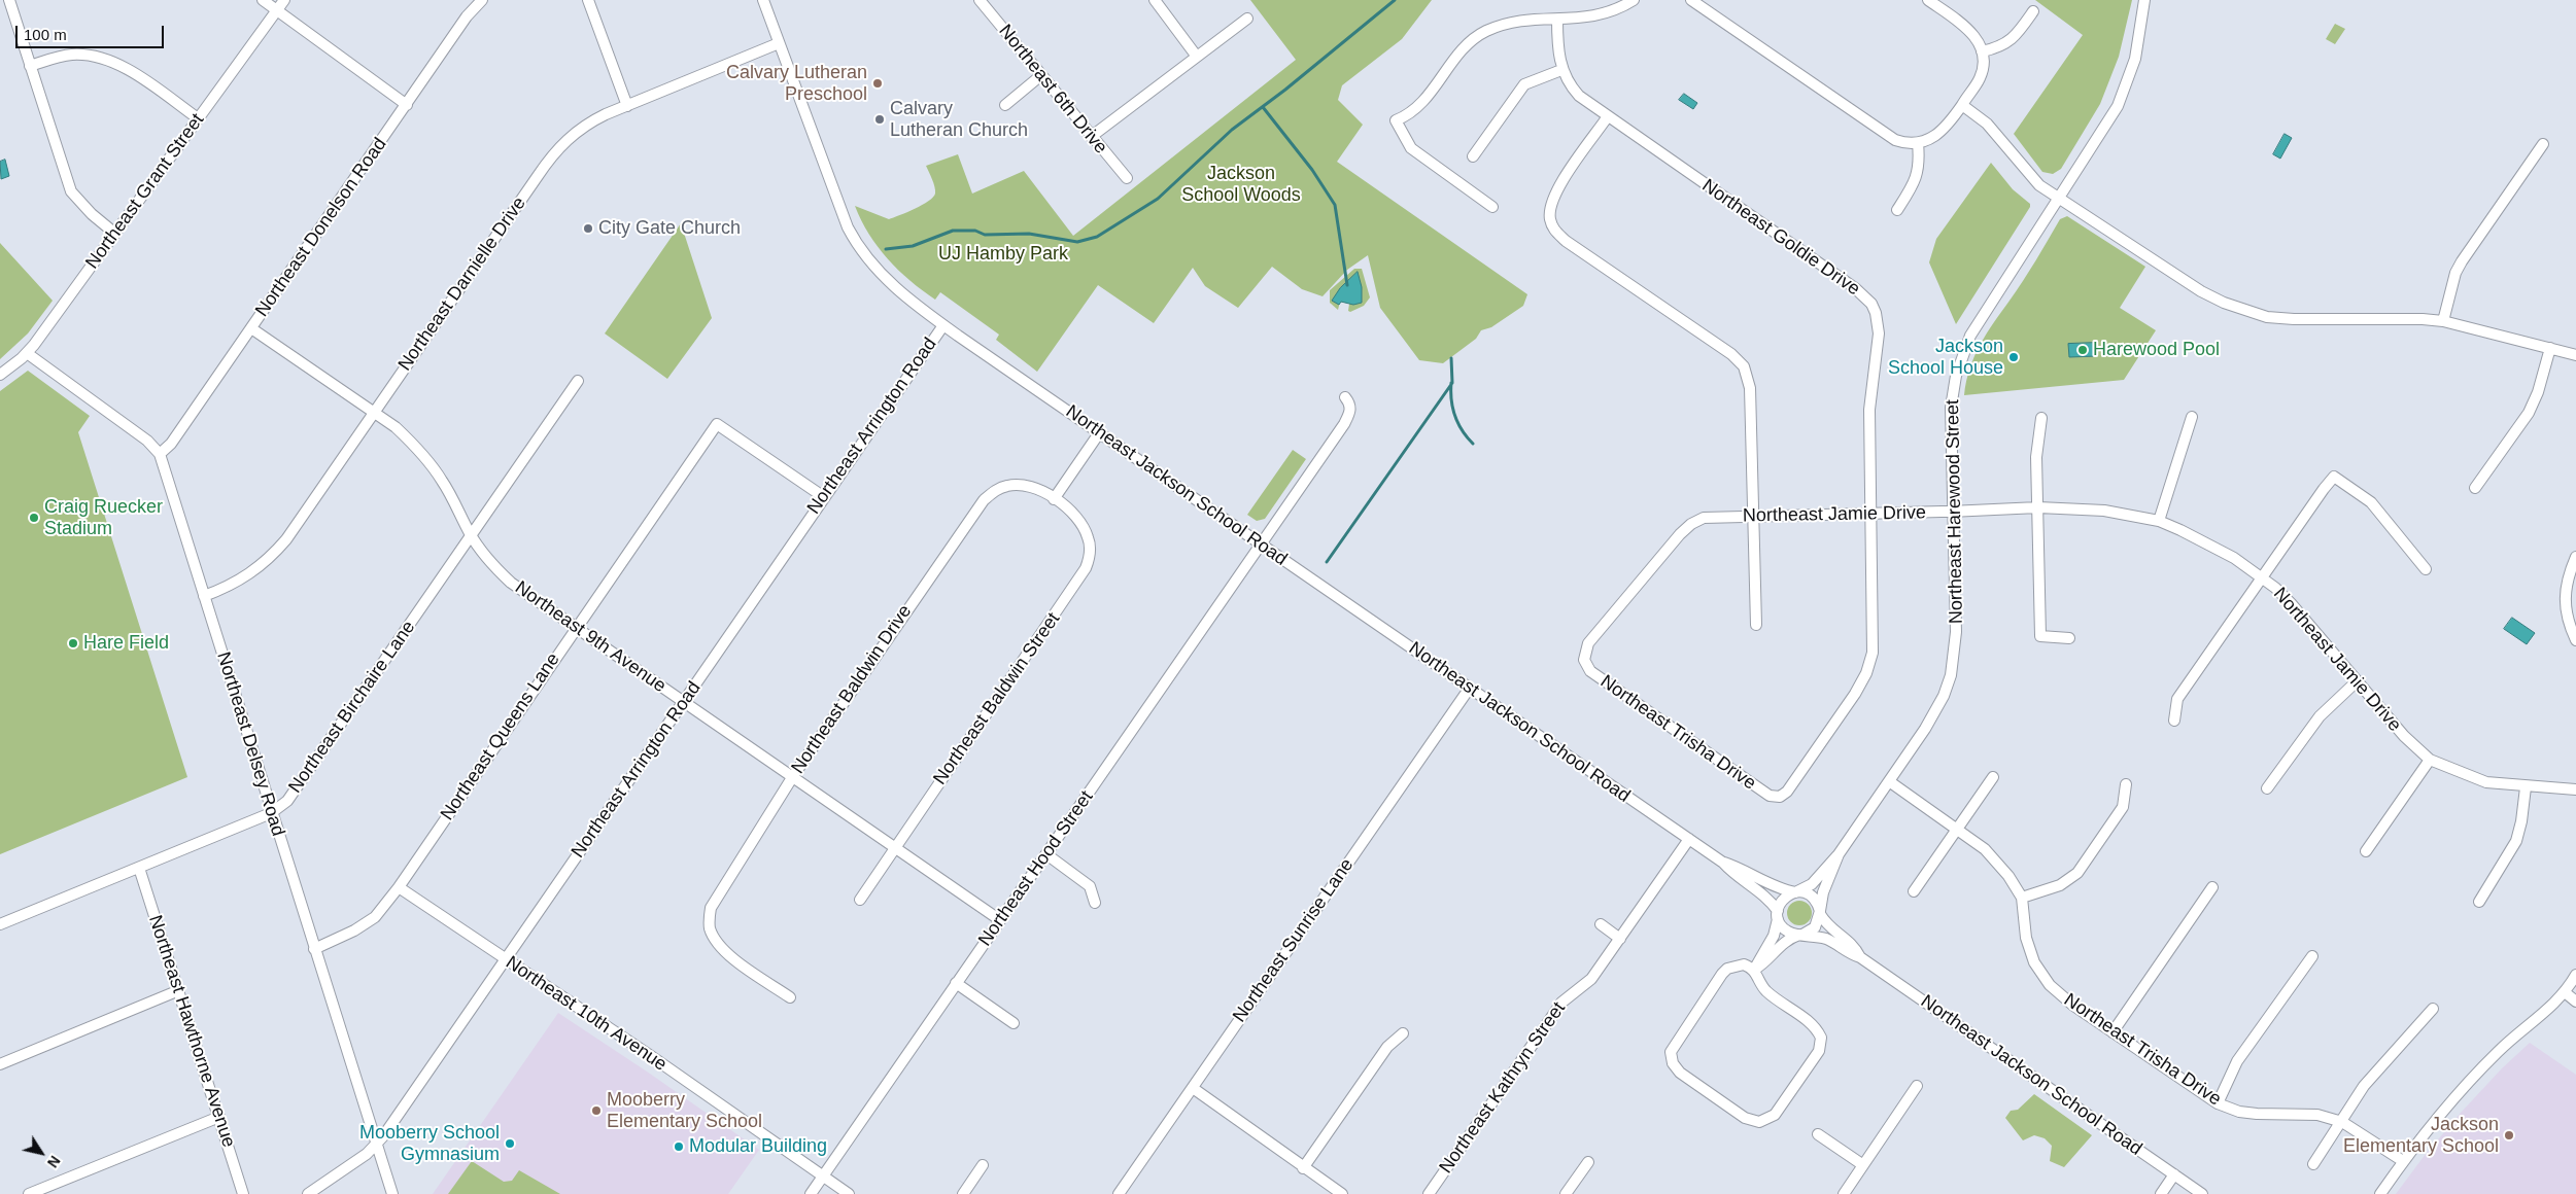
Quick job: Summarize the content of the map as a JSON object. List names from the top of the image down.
{
  "streets": {
    "street": [
      "Northeast 6th Drive",
      "Northeast Grant Street",
      "Northeast Donelson Road",
      "Northeast Goldie Drive",
      "Northeast Darnielle Drive",
      "Northeast Arrington Road",
      "Northeast Jackson School Road",
      "Northeast Harewood Street",
      "Northeast Jamie Drive",
      "Northeast 9th Avenue",
      "Northeast Baldwin Drive",
      "Northeast Baldwin Street",
      "Northeast Birchaire Lane",
      "Northeast Trisha Drive",
      "Northeast Queens Lane",
      "Northeast Delsey Road",
      "Northeast Hood Street",
      "Northeast Sunrise Lane",
      "Northeast 10th Avenue",
      "Northeast Hawthorne Avenue",
      "Northeast Kathryn Street"
    ]
  },
  "crossings": [
    ["Northeast Grant Street", "Northeast Delsey Road"],
    ["Northeast Donelson Road", "Northeast 9th Avenue"],
    ["Northeast Donelson Road", "Northeast Delsey Road"],
    ["Northeast Goldie Drive", "Northeast Jamie Drive"],
    ["Northeast Goldie Drive", "Northeast Trisha Drive"],
    ["Northeast Darnielle Drive", "Northeast Jackson School Road"],
    ["Northeast Darnielle Drive", "Northeast 9th Avenue"],
    ["Northeast Darnielle Drive", "Northeast Delsey Road"],
    ["Northeast Arrington Road", "Northeast Jackson School Road"],
    ["Northeast Arrington Road", "Northeast 9th Avenue"],
    ["Northeast Arrington Road", "Northeast Queens Lane"],
    ["Northeast Arrington Road", "Northeast Delsey Road"],
    ["Northeast Arrington Road", "Northeast 10th Avenue"],
    ["Northeast Jackson School Road", "Northeast Harewood Street"],
    ["Northeast Jackson School Road", "Northeast Hood Street"],
    ["Northeast Jackson School Road", "Northeast Sunrise Lane"],
    ["Northeast Jackson School Road", "Northeast Kathryn Street"],
    ["Northeast Harewood Street", "Northeast Jamie Drive"],
    ["Northeast Harewood Street", "Northeast Trisha Drive"],
    ["Northeast Jamie Drive", "Northeast Trisha Drive"],
    ["Northeast 9th Avenue", "Northeast Baldwin Drive"],
    ["Northeast 9th Avenue", "Northeast Baldwin Street"],
    ["Northeast 9th Avenue", "Northeast Birchaire Lane"],
    ["Northeast 9th Avenue", "Northeast Queens Lane"],
    ["Northeast 9th Avenue", "Northeast Hood Street"],
    ["Northeast Baldwin Drive", "Northeast Baldwin Street"],
    ["Northeast Birchaire Lane", "Northeast Delsey Road"],
    ["Northeast Birchaire Lane", "Northeast Hawthorne Avenue"],
    ["Northeast Queens Lane", "Northeast Delsey Road"],
    ["Northeast Queens Lane", "Northeast 10th Avenue"],
    ["Northeast Hood Street", "Northeast 10th Avenue"]
  ],
  "parks": ["Jackson School Woods", "UJ Hamby Park"],
  "places": [
    "Calvary Lutheran Preschool",
    "Calvary Lutheran Church",
    "City Gate Church",
    "Harewood Pool",
    "Jackson School House",
    "Craig Ruecker Stadium",
    "Hare Field",
    "Mooberry Elementary School",
    "Jackson Elementary School",
    "Mooberry School Gymnasium",
    "Modular Building"
  ],
  "scale_bar": "100 m",
  "north": "bottom right"
}
